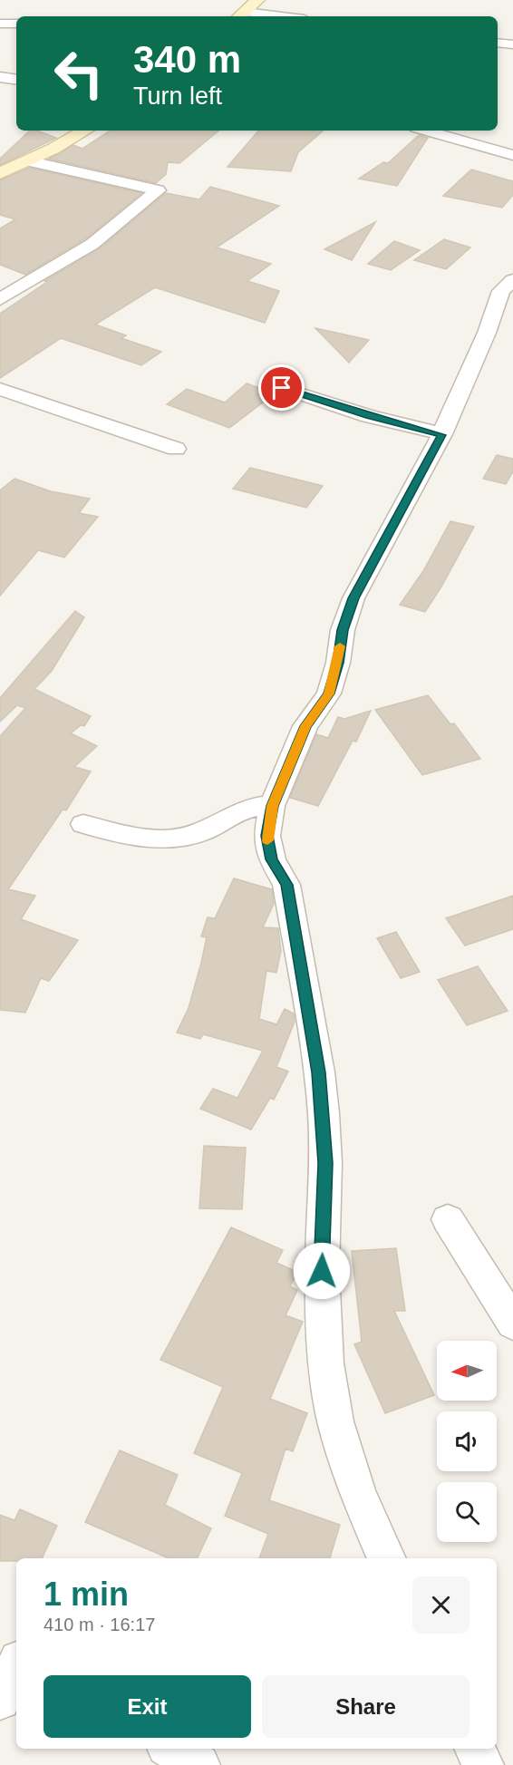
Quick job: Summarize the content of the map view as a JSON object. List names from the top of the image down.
{
  "north": "left",
  "page": {
    "turn": ["340 m", "Turn left"],
    "heading": ["1 min", "410 m · 16:17"],
    "buttons": ["Exit", "Share"]
  }
}
